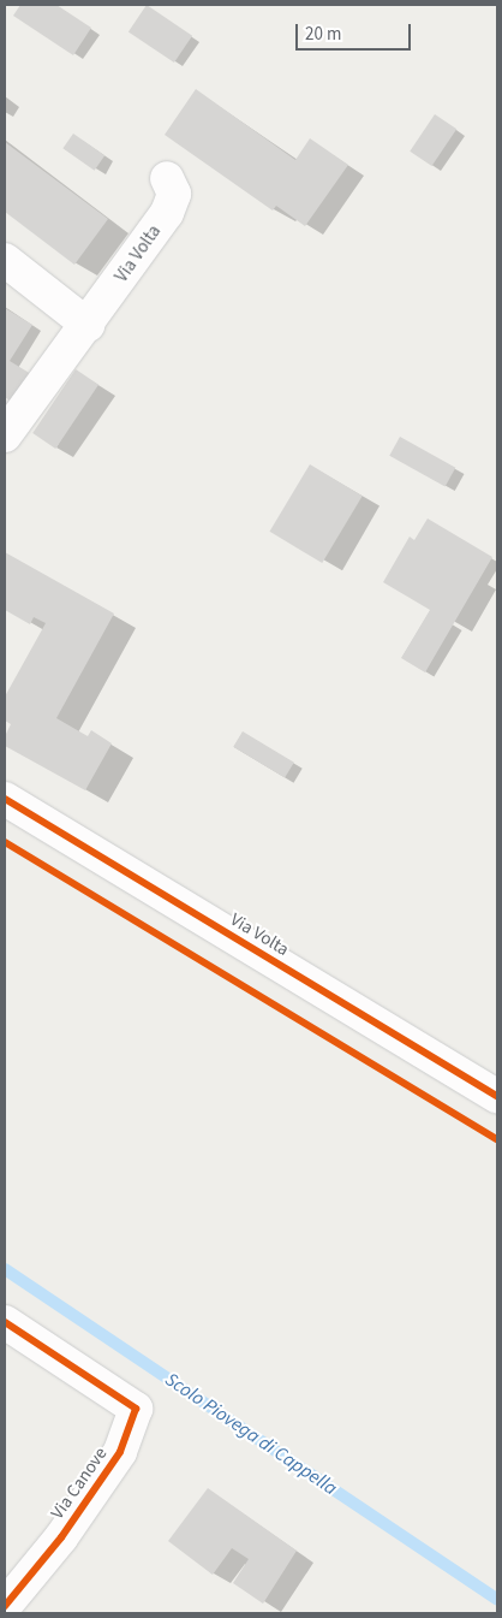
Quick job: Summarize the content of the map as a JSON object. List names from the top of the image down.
{
  "streets": {
    "street": ["Via Volta", "Via Canove"]
  },
  "water": ["Scolo Piovega di Cappella"],
  "scale_bar": "20 m"
}
